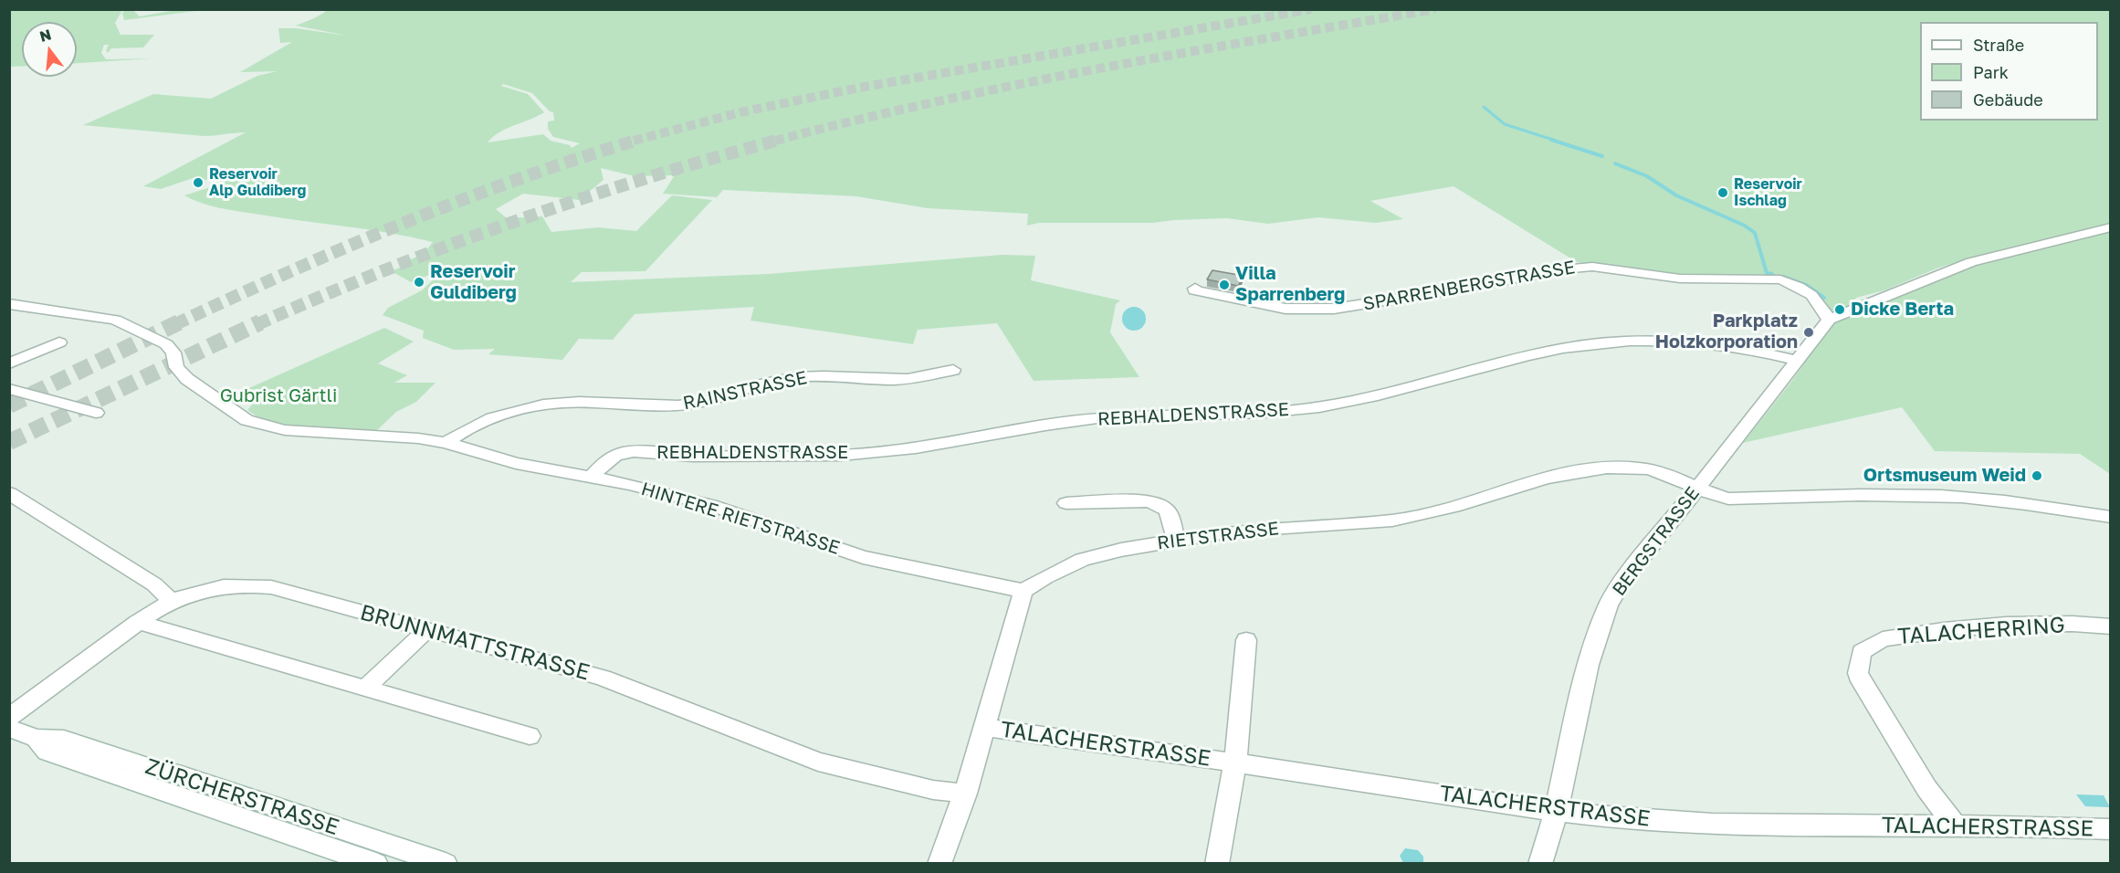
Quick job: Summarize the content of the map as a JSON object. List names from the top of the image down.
{
  "streets": {
    "street": [
      "SPARRENBERGSTRASSE",
      "RAINSTRASSE",
      "REBHALDENSTRASSE",
      "HINTERE RIETSTRASSE",
      "RIETSTRASSE",
      "BERGSTRASSE",
      "TALACHERRING",
      "BRUNNMATTSTRASSE",
      "TALACHERSTRASSE",
      "ZÜRCHERSTRASSE"
    ]
  },
  "crossings": [
    ["SPARRENBERGSTRASSE", "BERGSTRASSE"],
    ["RAINSTRASSE", "HINTERE RIETSTRASSE"],
    ["REBHALDENSTRASSE", "HINTERE RIETSTRASSE"],
    ["REBHALDENSTRASSE", "BERGSTRASSE"],
    ["HINTERE RIETSTRASSE", "RIETSTRASSE"],
    ["RIETSTRASSE", "BERGSTRASSE"],
    ["BERGSTRASSE", "TALACHERSTRASSE"],
    ["TALACHERRING", "TALACHERSTRASSE"]
  ],
  "parks": ["Gubrist Gärtli"],
  "places": [
    "Reservoir Alp Guldiberg",
    "Reservoir Ischlag",
    "Reservoir Guldiberg",
    "Villa Sparrenberg",
    "Dicke Berta",
    "Parkplatz Holzkorporation",
    "Ortsmuseum Weid"
  ],
  "legend": ["Straße", "Park", "Gebäude"],
  "north": "top"
}
